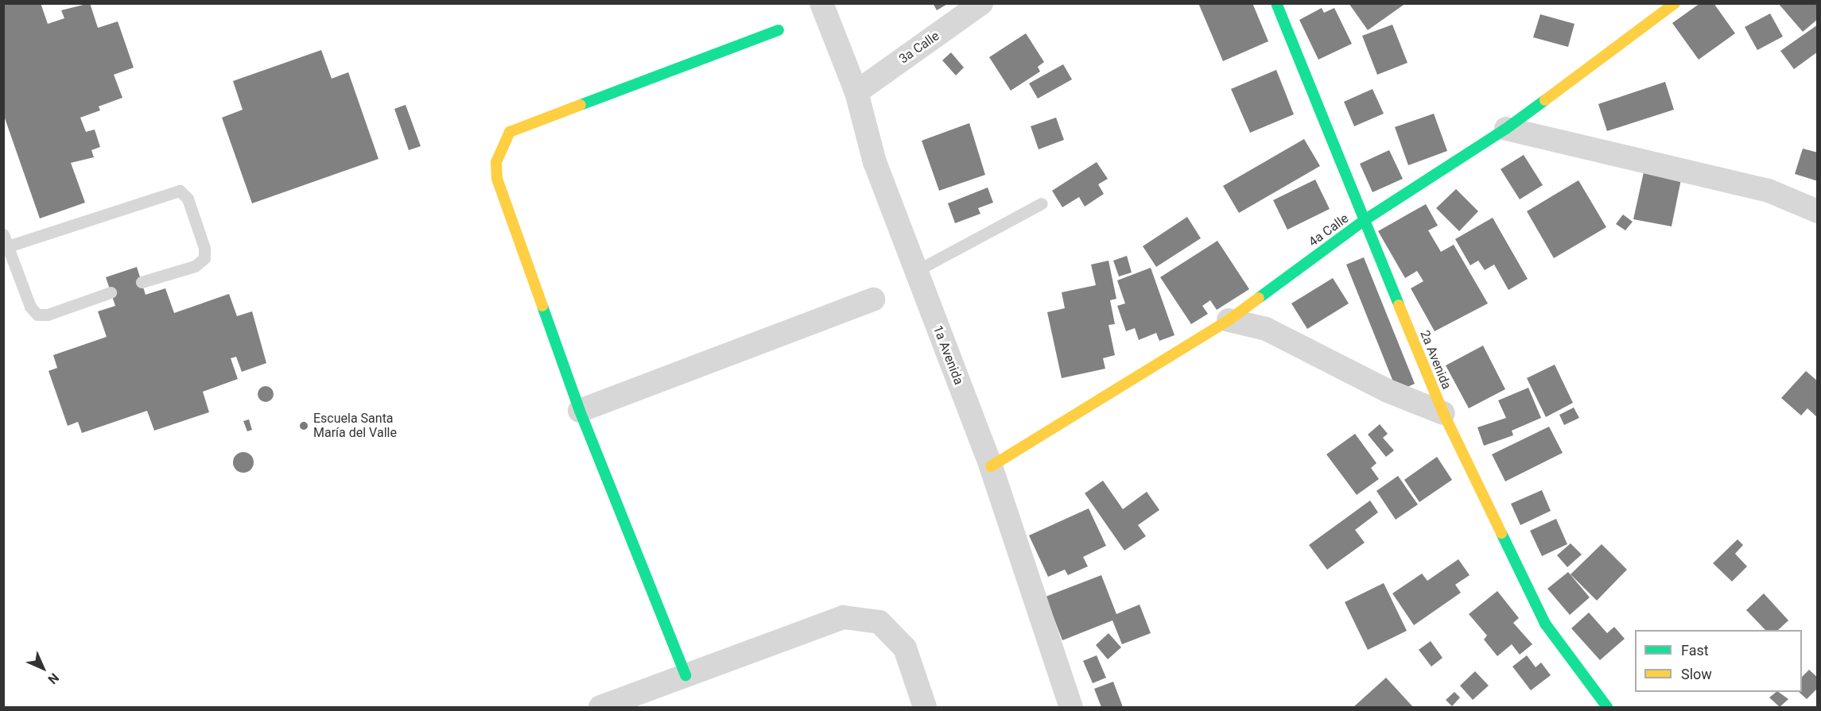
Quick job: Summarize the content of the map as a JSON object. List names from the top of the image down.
{
  "streets": {
    "street": [
      "3a Calle",
      "4a Calle",
      "1a Avenida",
      "2a Avenida"
    ]
  },
  "crossings": [
    ["3a Calle", "1a Avenida"],
    ["4a Calle", "1a Avenida"],
    ["4a Calle", "2a Avenida"]
  ],
  "places": ["Escuela Santa María del Valle"],
  "legend": ["Fast", "Slow"],
  "north": "bottom right"
}
